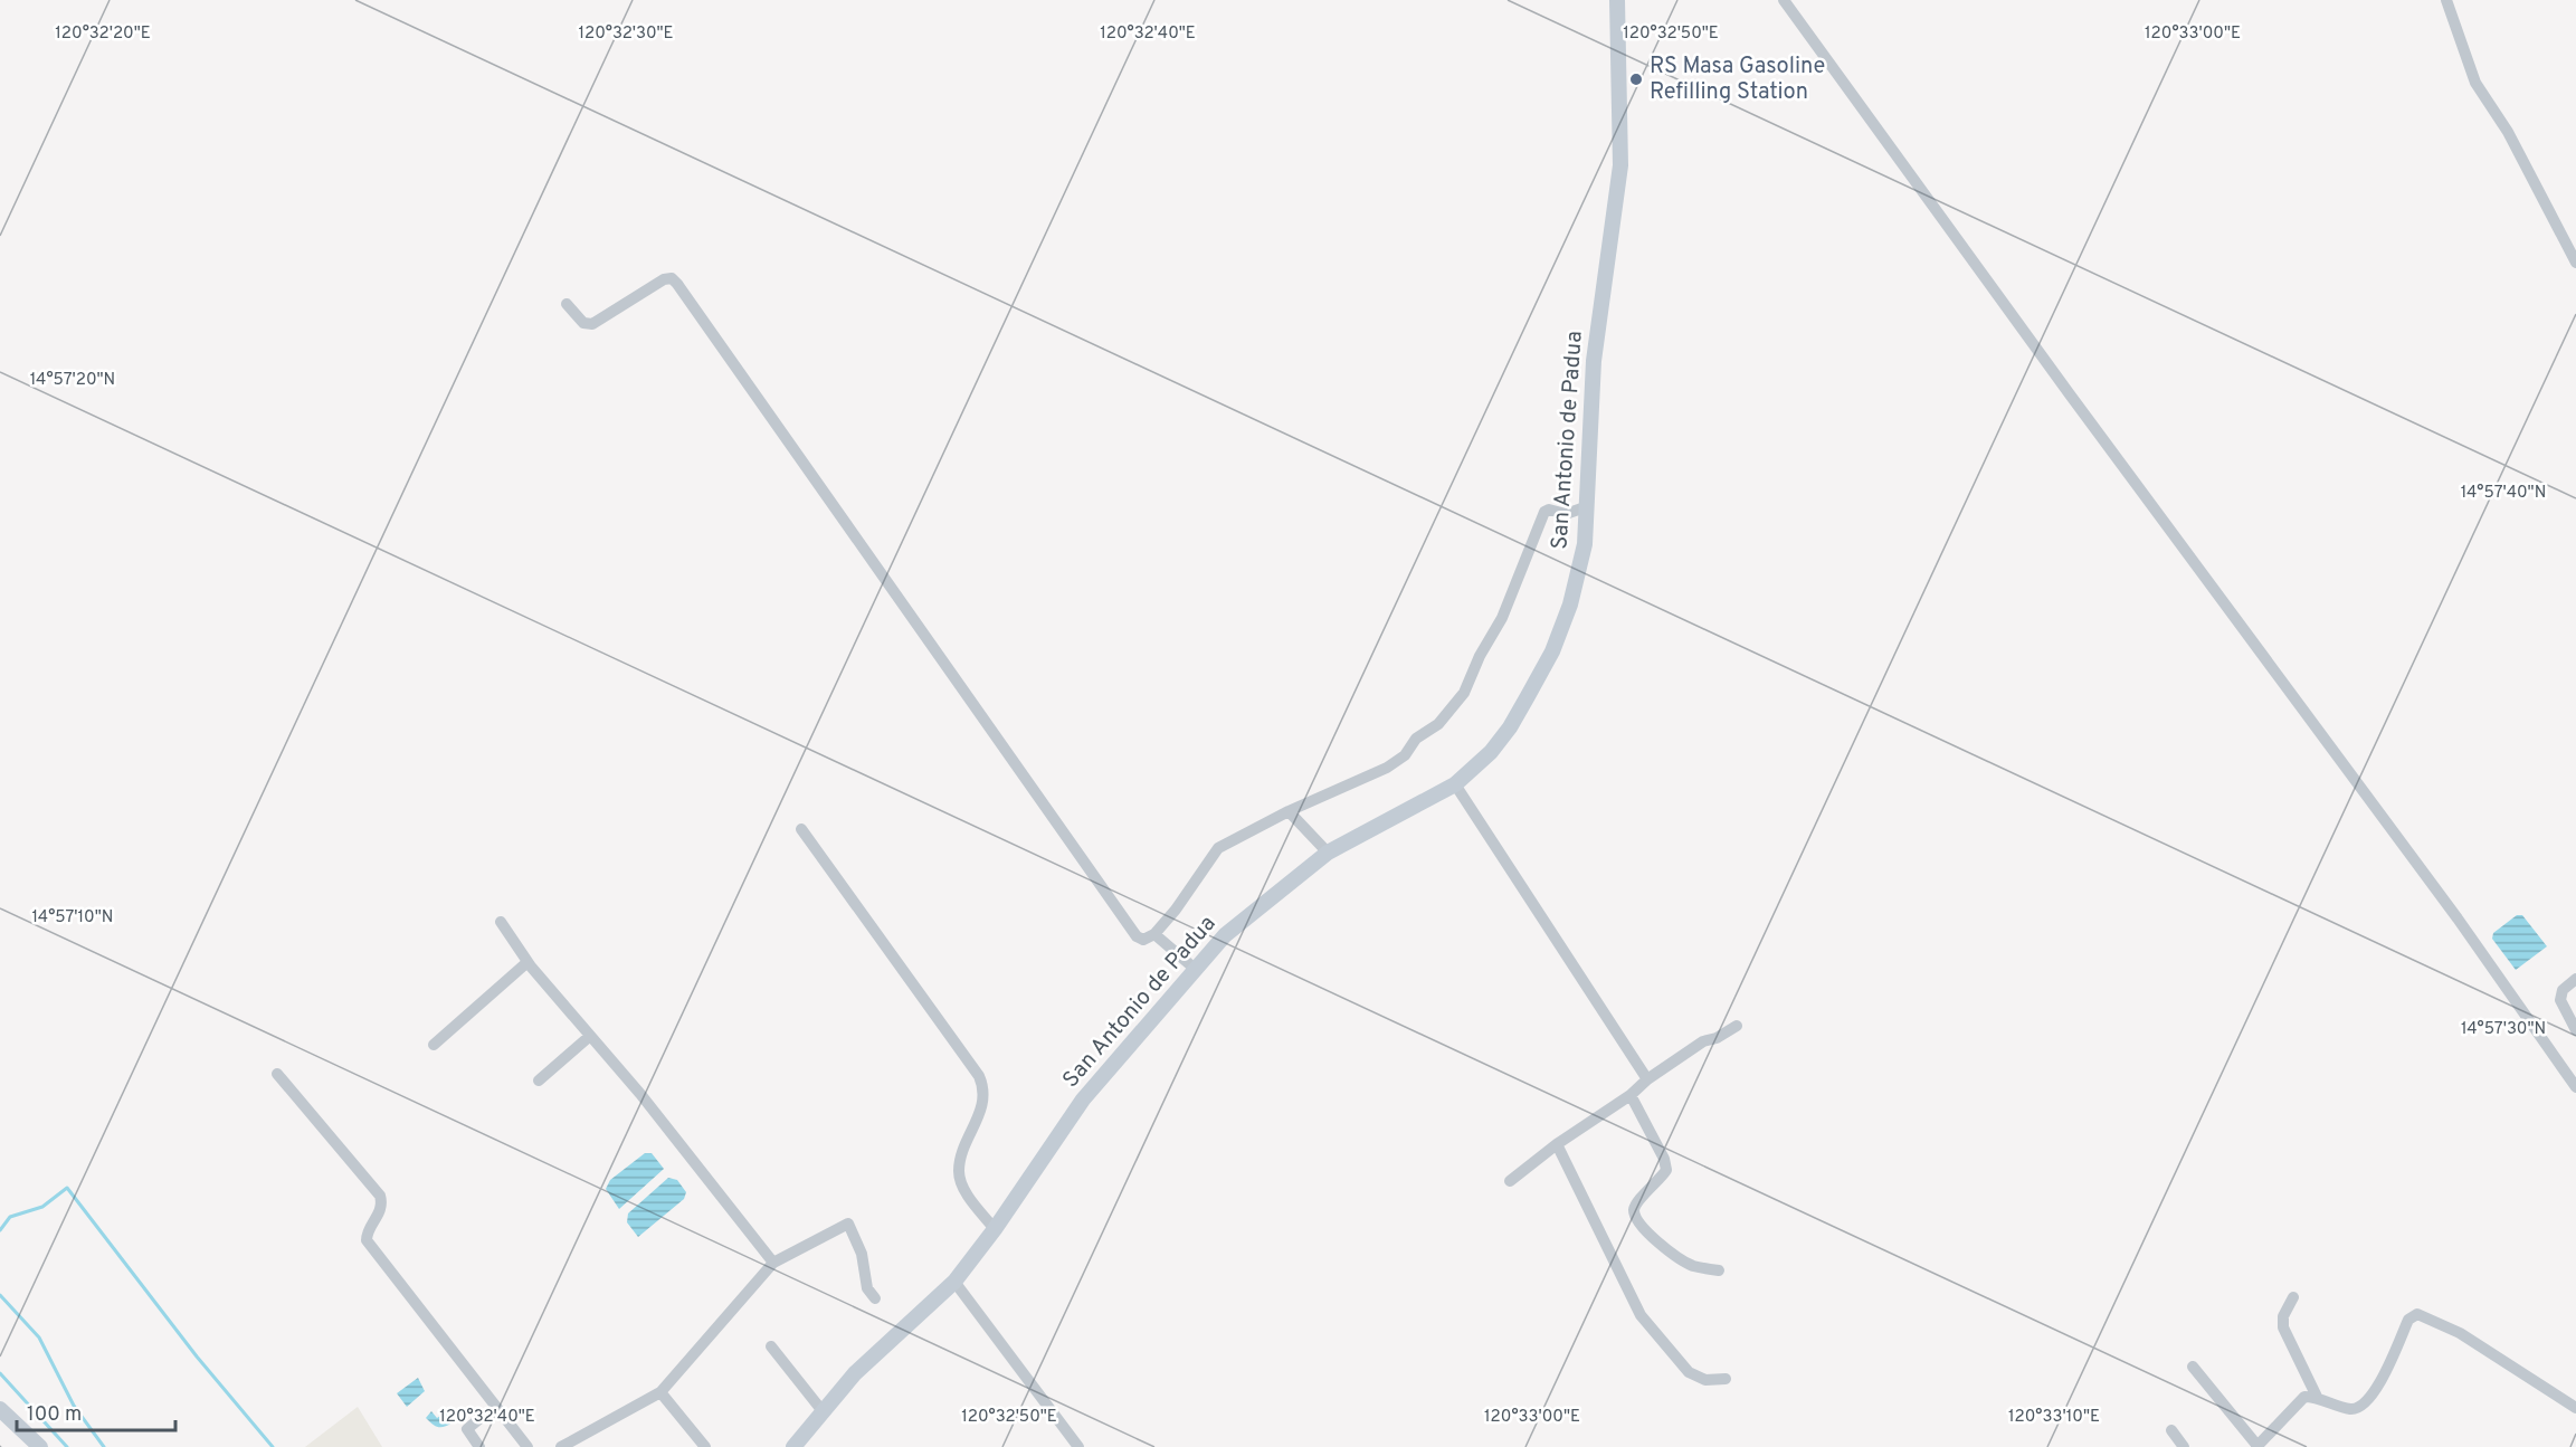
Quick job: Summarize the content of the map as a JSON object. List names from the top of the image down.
{
  "streets": {
    "street": ["San Antonio de Padua"]
  },
  "places": ["RS Masa Gasoline Refilling Station"],
  "scale_bar": "100 m",
  "coordinates": [
    "120°32'20\"E",
    "120°32'30\"E",
    "120°32'40\"E",
    "120°32'50\"E",
    "120°33'00\"E",
    "14°57'20\"N",
    "14°57'40\"N",
    "14°57'10\"N",
    "14°57'30\"N",
    "120°33'10\"E"
  ]
}
